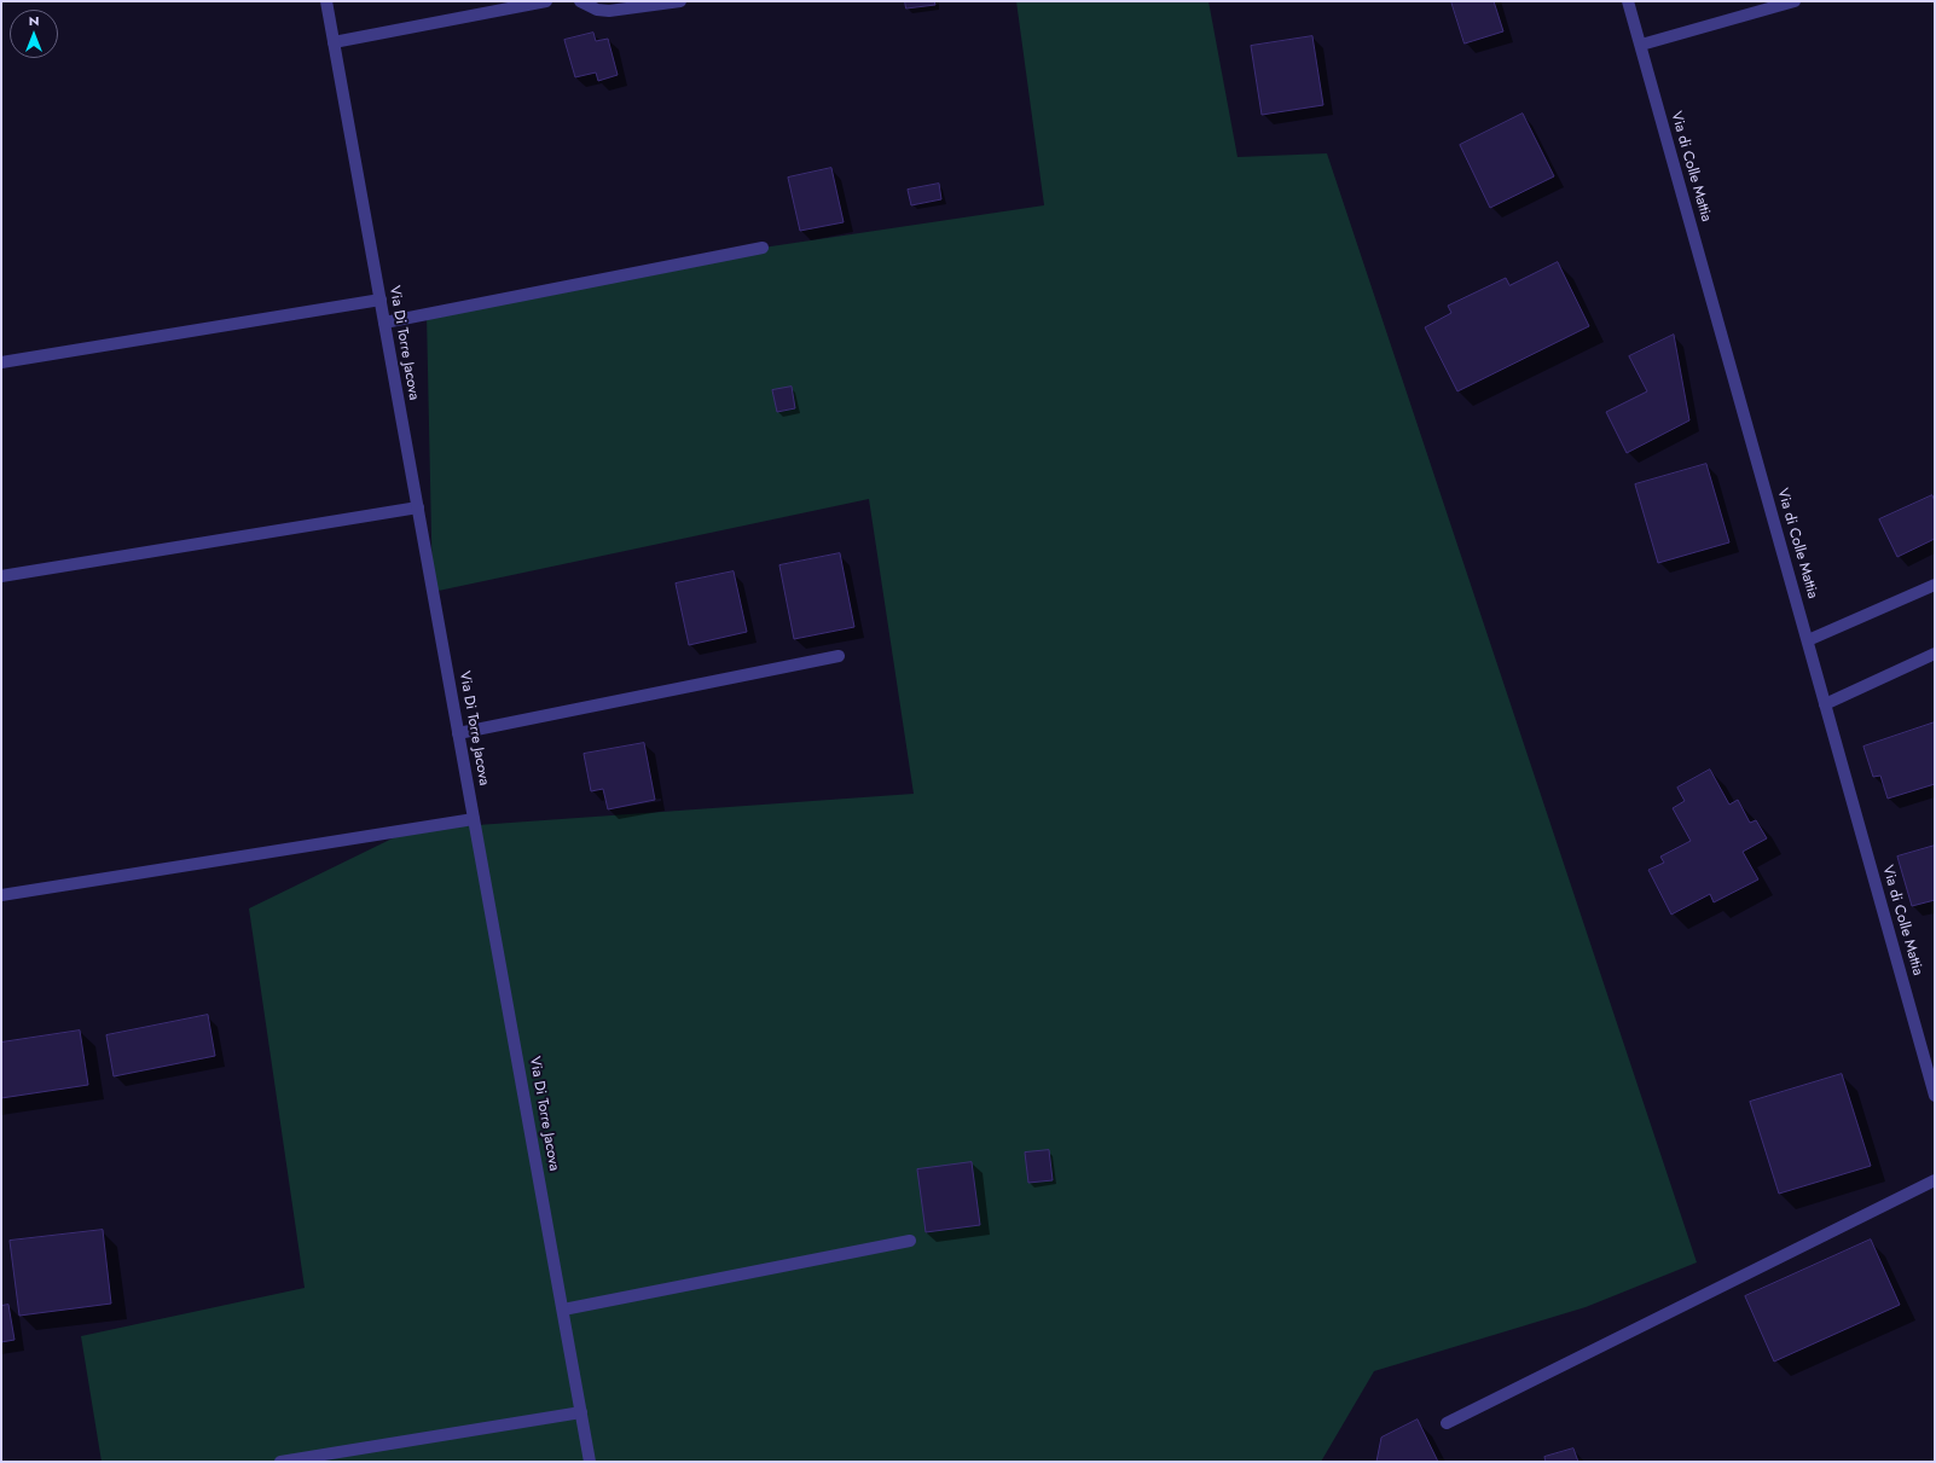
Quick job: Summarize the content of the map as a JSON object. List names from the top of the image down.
{
  "streets": {
    "street": ["Via di Colle Mattia", "Via Di Torre Jacova"]
  },
  "north": "top"
}
